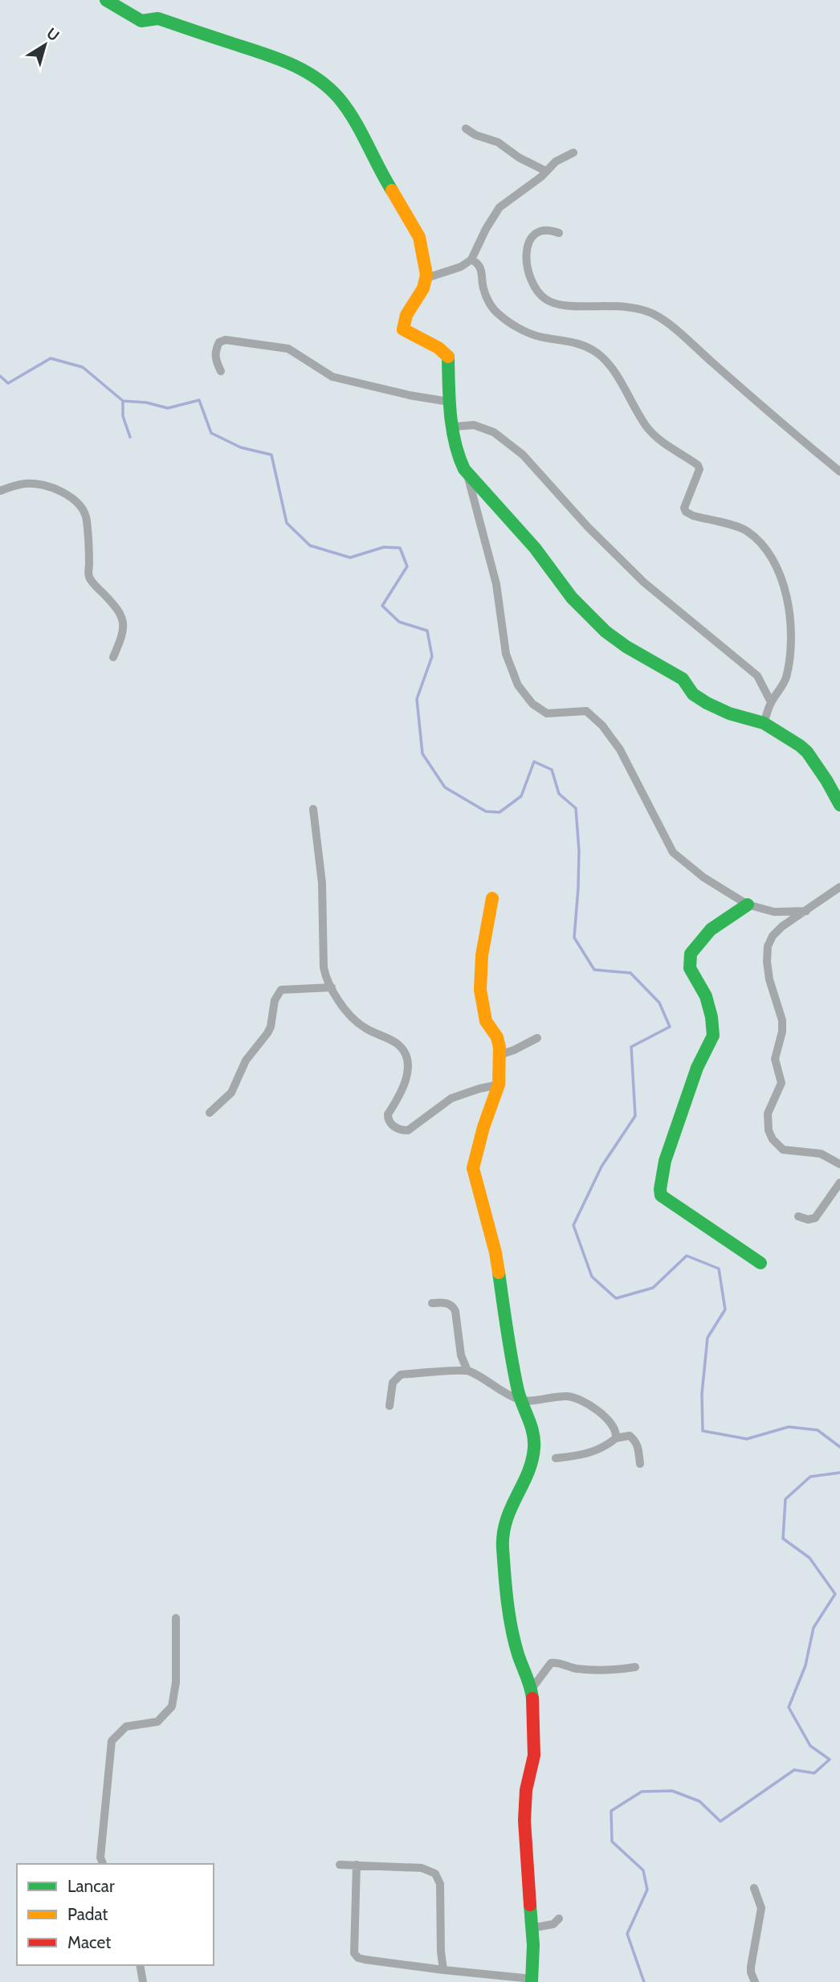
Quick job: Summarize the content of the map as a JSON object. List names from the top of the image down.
{
  "legend": ["Lancar", "Padat", "Macet"],
  "north": "top right"
}
